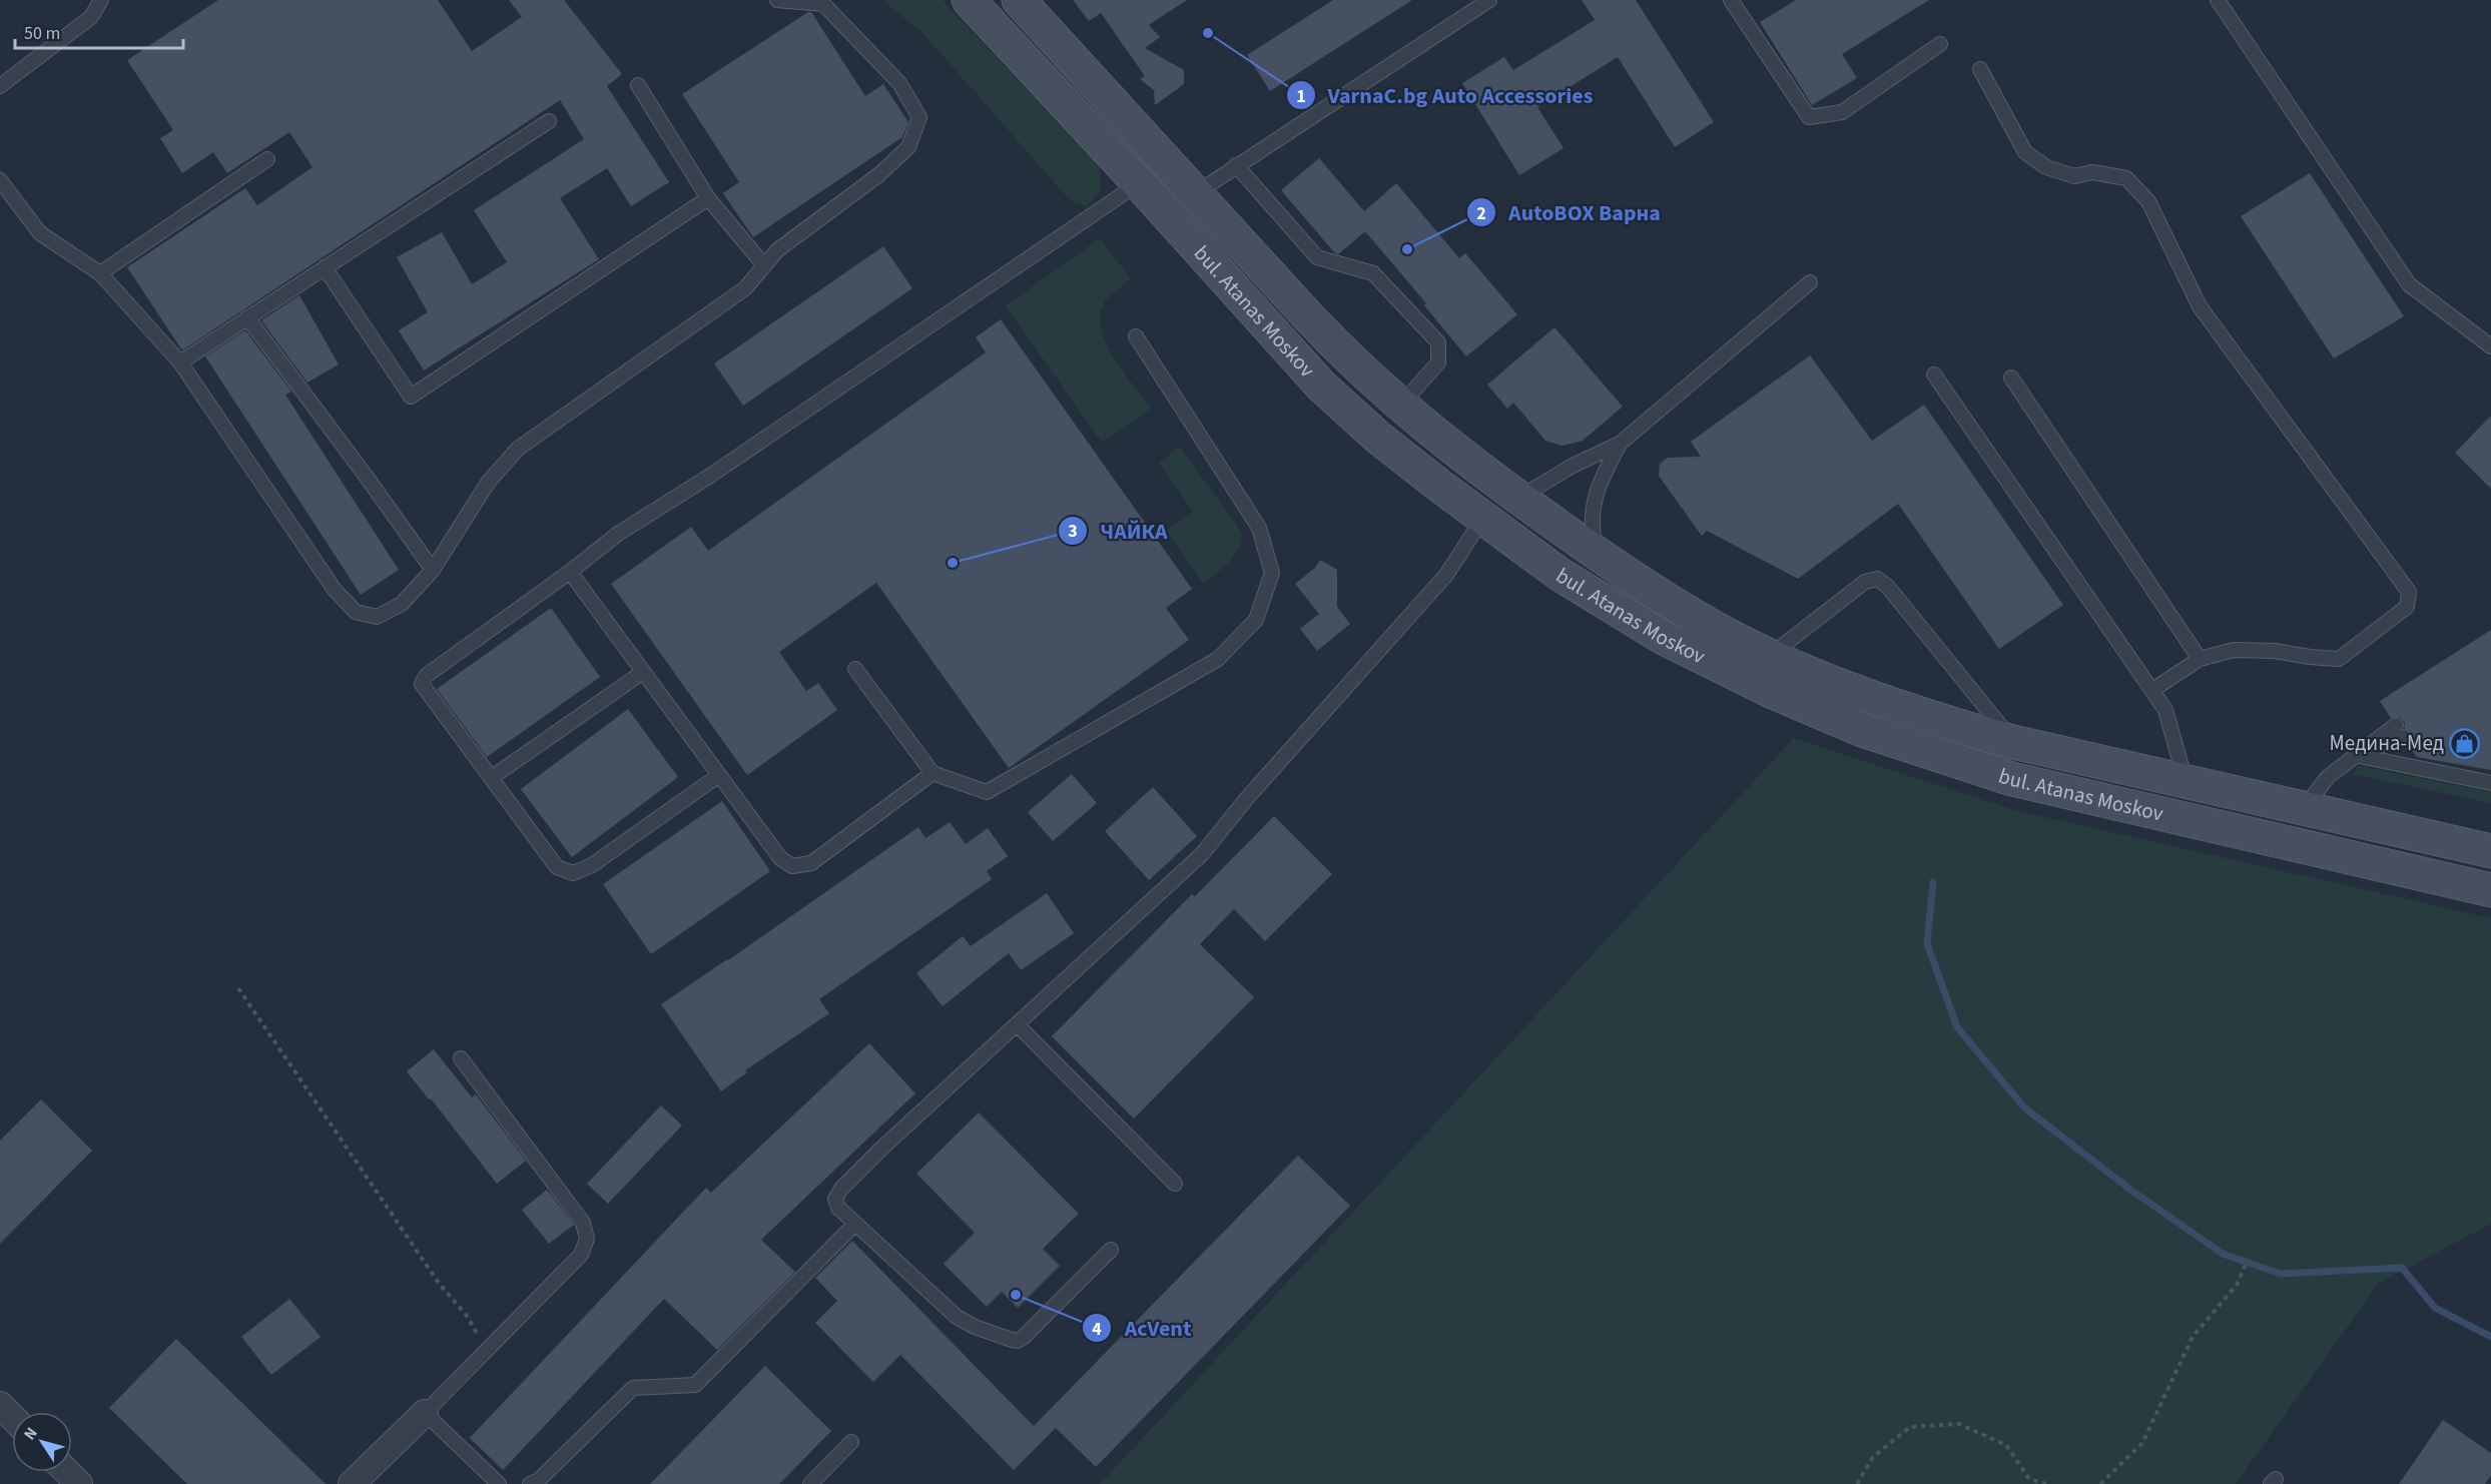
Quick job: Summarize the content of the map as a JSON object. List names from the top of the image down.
{
  "streets": {
    "main road": ["bul. Atanas Moskov"]
  },
  "places": {
    "other": [
      "VarnaC.bg Auto Accessories",
      "AutoBOX Варна",
      "ЧАЙКА",
      "AcVent"
    ],
    "shop": ["Медина-Мед"]
  },
  "scale_bar": "50 m",
  "north": "top left"
}
